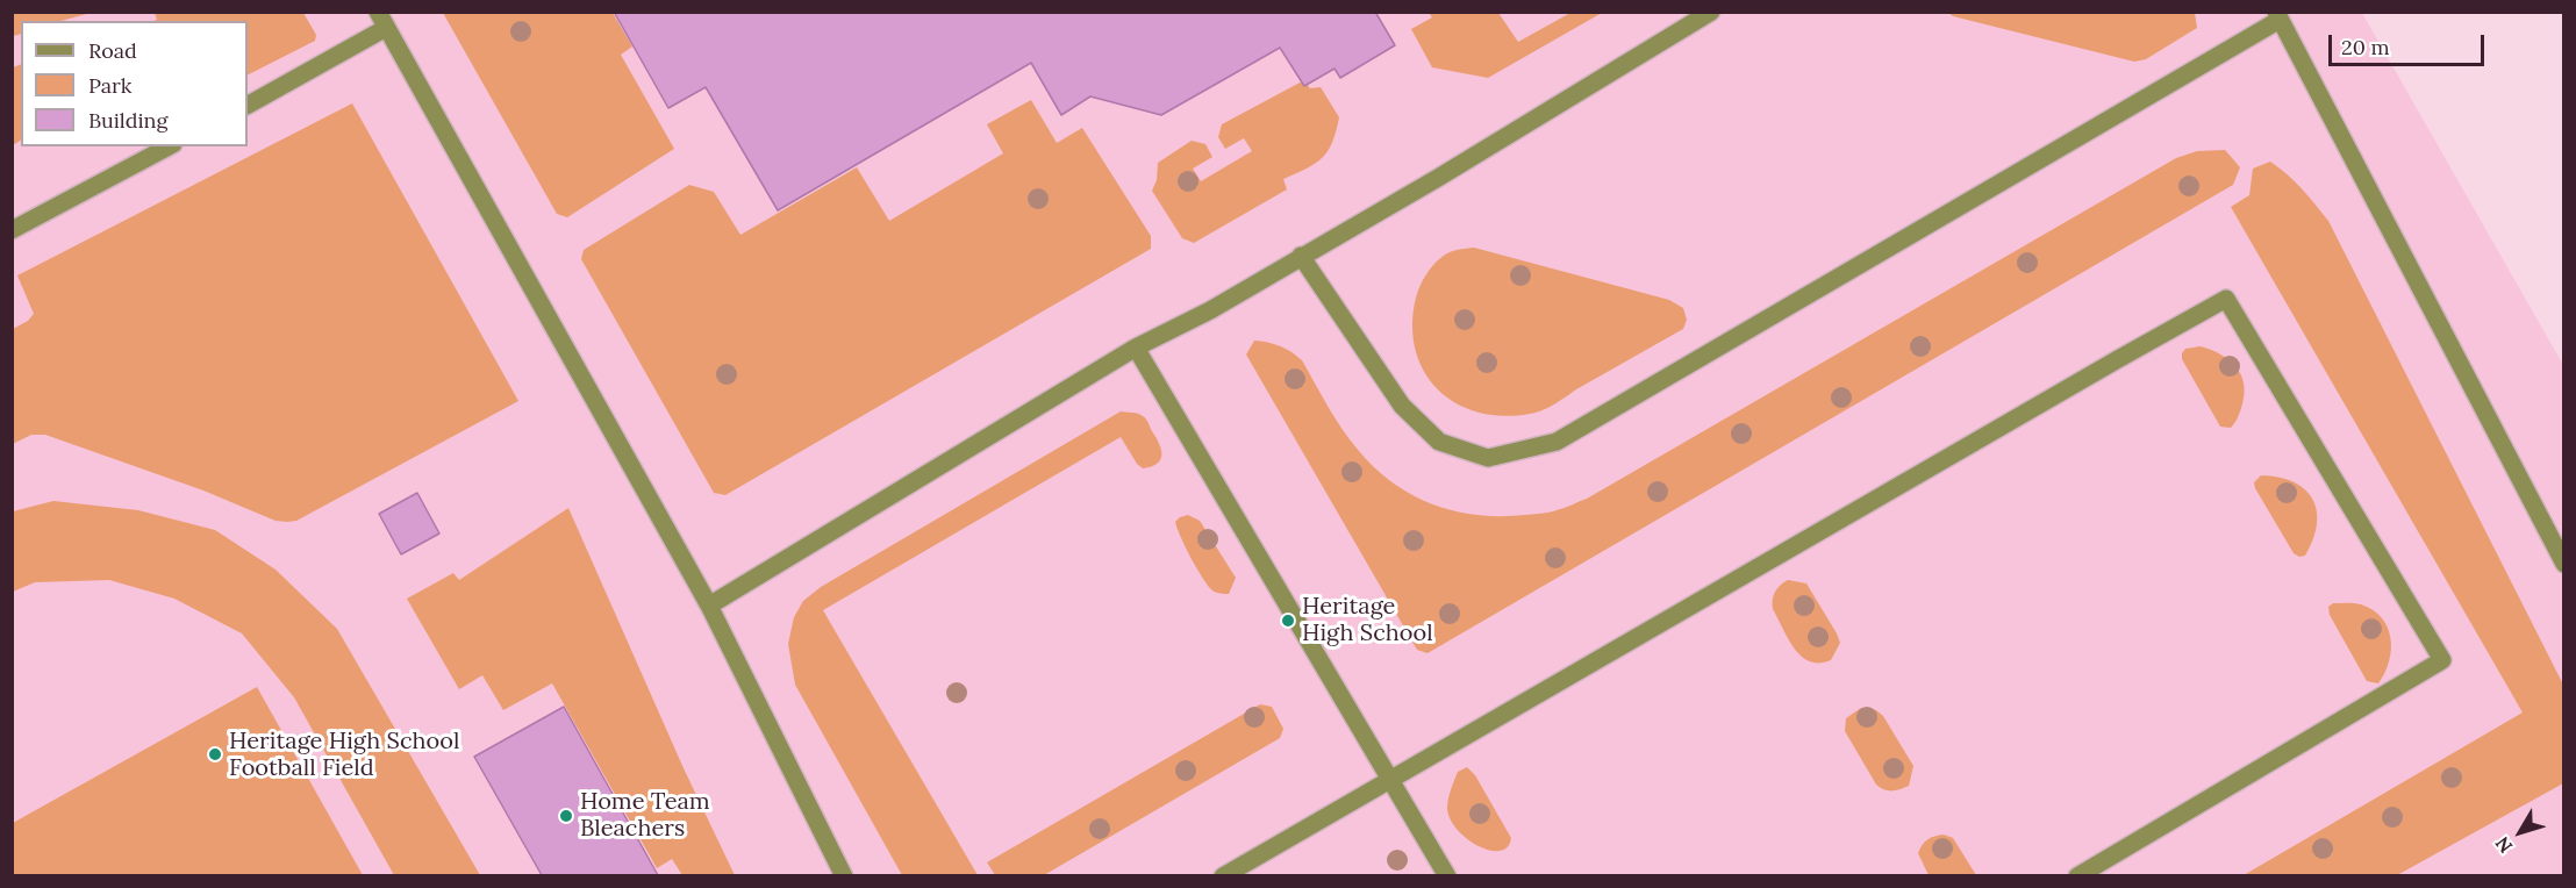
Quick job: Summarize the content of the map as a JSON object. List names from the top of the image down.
{
  "places": ["Heritage High School", "Heritage High School Football Field", "Home Team Bleachers"],
  "legend": ["Road", "Park", "Building"],
  "scale_bar": "20 m",
  "north": "bottom left"
}
